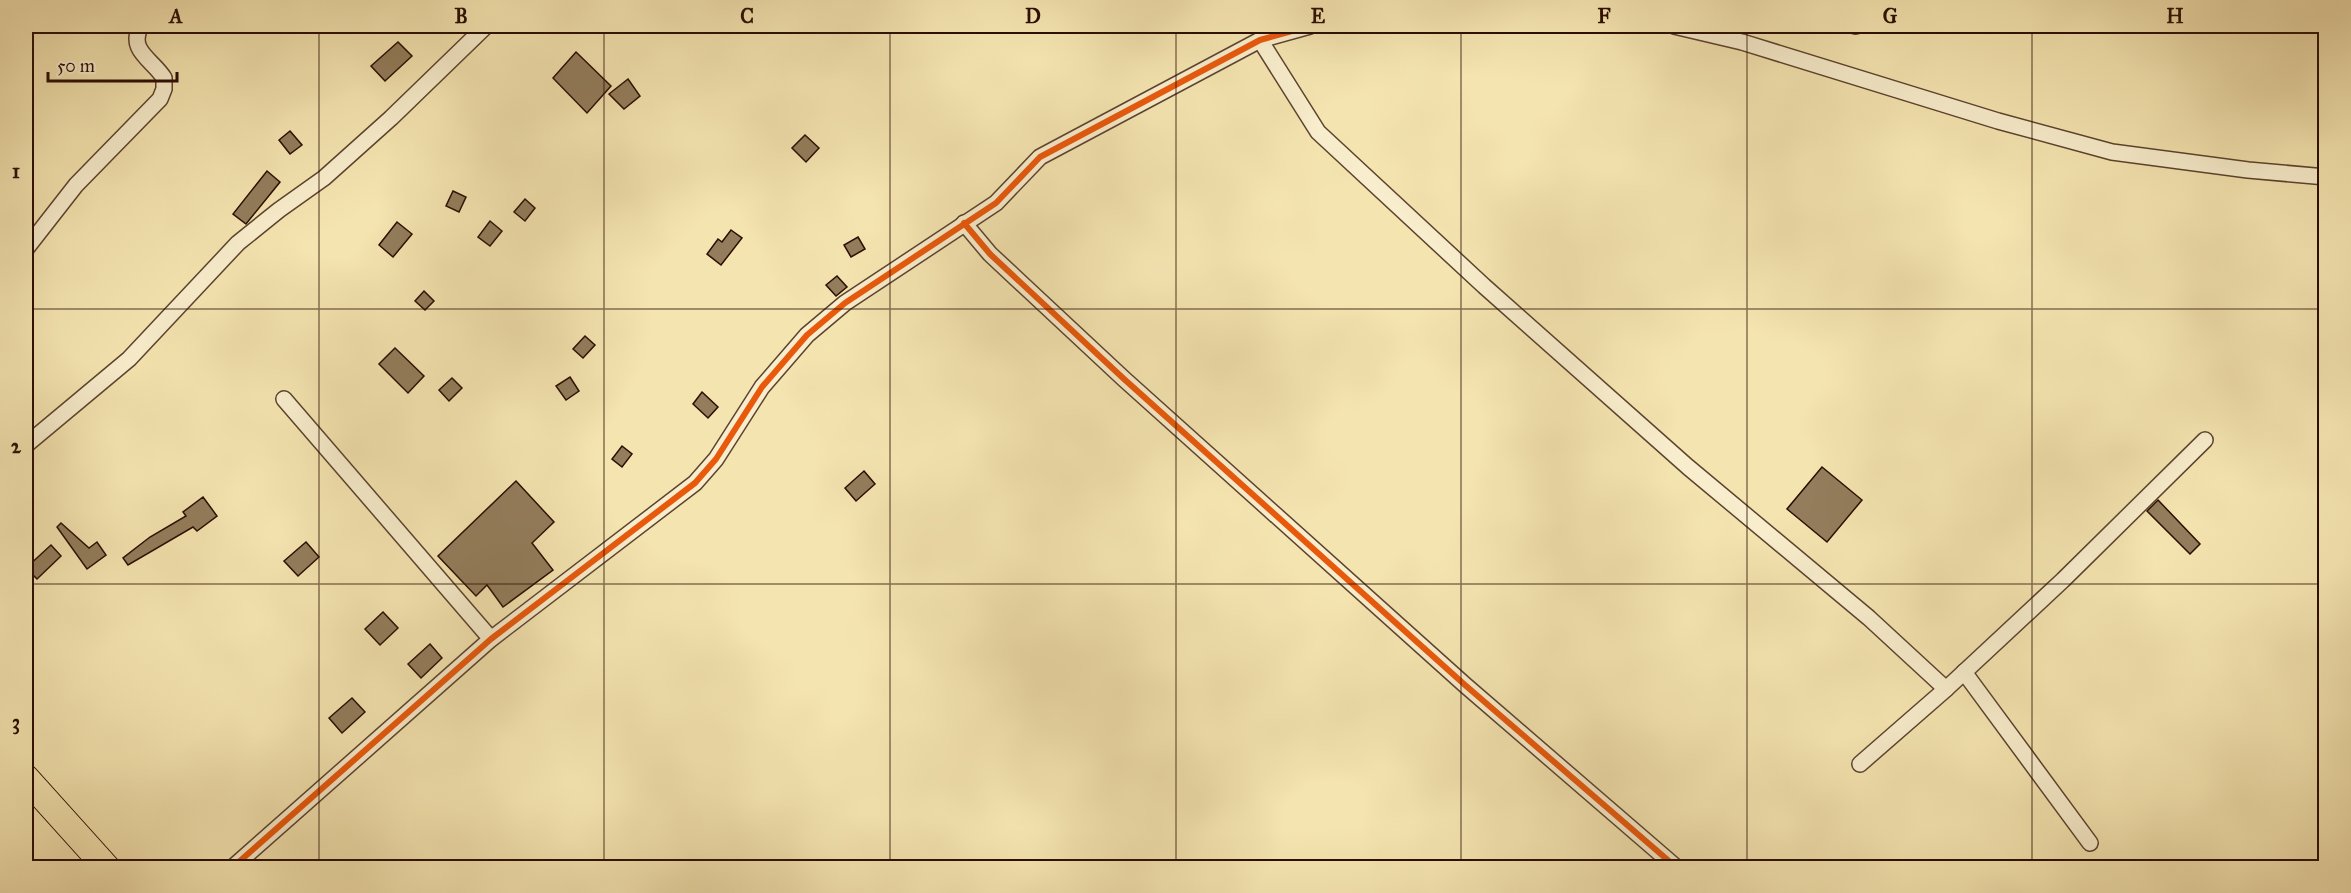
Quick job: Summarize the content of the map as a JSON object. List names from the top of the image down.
{
  "scale_bar": "50 m",
  "grid": {
    "columns": [
      "A",
      "B",
      "C",
      "D",
      "E",
      "F",
      "G",
      "H"
    ],
    "rows": ["1", "2", "3"]
  }
}
